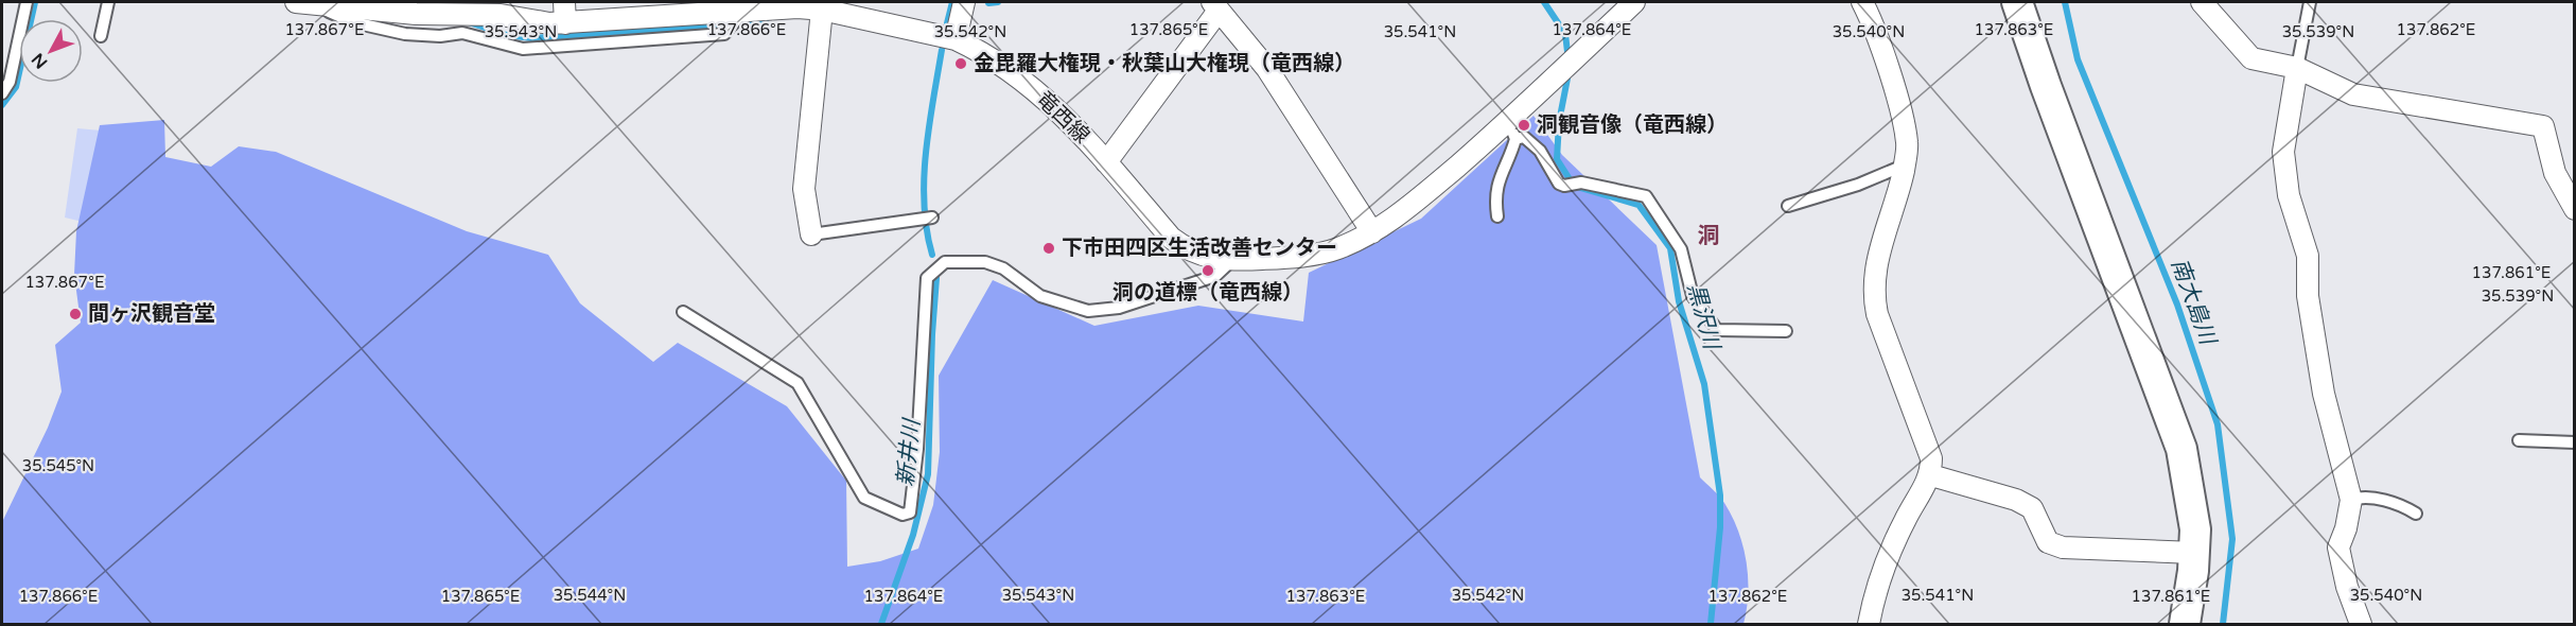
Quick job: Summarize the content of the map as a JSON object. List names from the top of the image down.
{
  "streets": {
    "street": ["竜西線"]
  },
  "districts": ["洞"],
  "water": ["南大島川", "黒沢川", "新井川"],
  "places": [
    "金毘羅大権現・秋葉山大権現（竜西線）",
    "洞観音像（竜西線）",
    "下市田四区生活改善センター",
    "洞の道標（竜西線）",
    "間ヶ沢観音堂"
  ],
  "north": "bottom left",
  "coordinates": [
    "137.867°E",
    "137.866°E",
    "137.865°E",
    "137.864°E",
    "137.863°E",
    "137.862°E",
    "35.543°N",
    "35.542°N",
    "35.541°N",
    "35.540°N",
    "35.539°N",
    "137.861°E",
    "35.545°N",
    "35.544°N"
  ]
}
